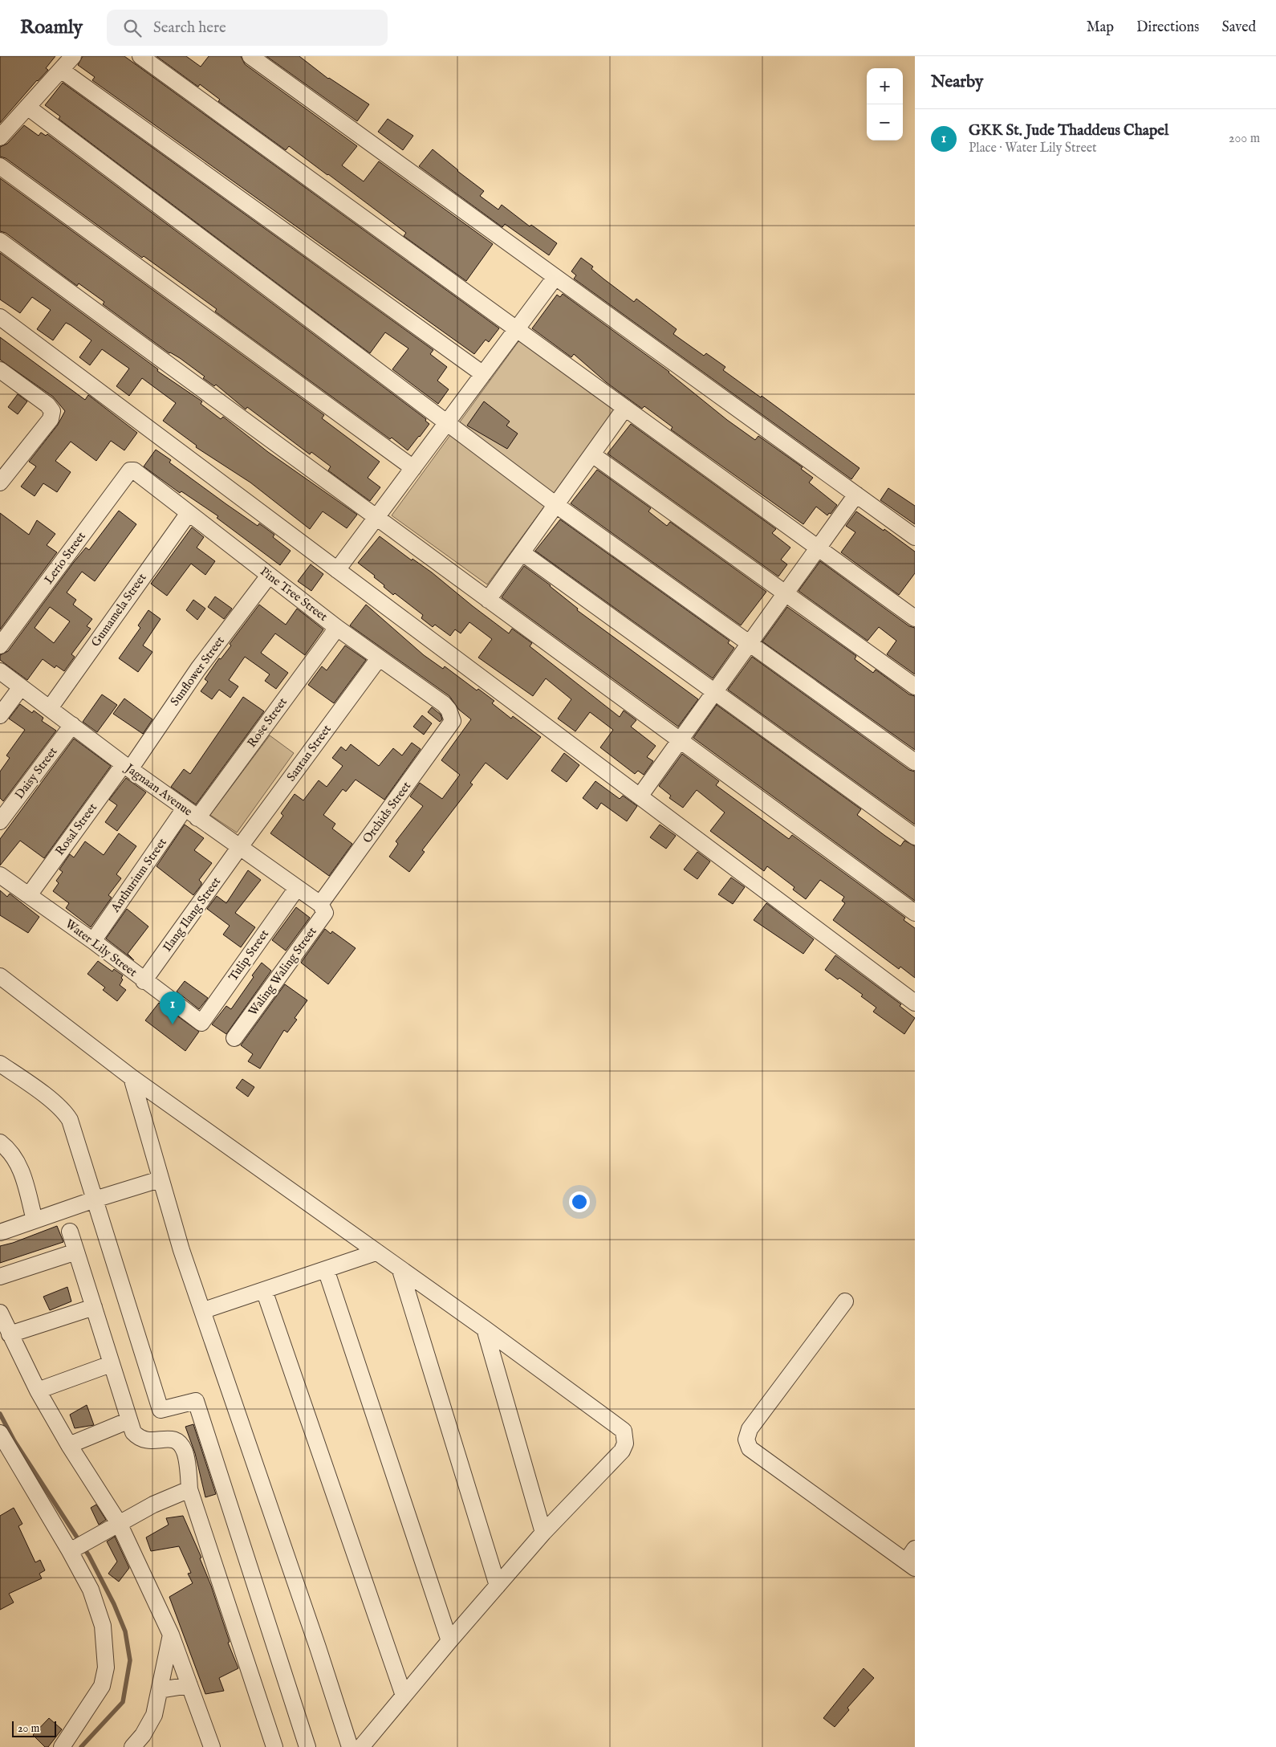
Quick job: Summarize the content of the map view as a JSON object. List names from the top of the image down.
{
  "streets": {
    "street": [
      "Lerio Street",
      "Pine Tree Street",
      "Gumamela Street",
      "Sunflower Street",
      "Rose Street",
      "Santan Street",
      "Daisy Street",
      "Jagnaan Avenue",
      "Orchids Street",
      "Rosal Street",
      "Anthurium Street",
      "Ilang Ilang Street",
      "Water Lily Street",
      "Tulip Street",
      "Waling Waling Street"
    ]
  },
  "crossings": [
    ["Lerio Street", "Pine Tree Street"],
    ["Pine Tree Street", "Gumamela Street"],
    ["Pine Tree Street", "Sunflower Street"],
    ["Pine Tree Street", "Rose Street"],
    ["Pine Tree Street", "Santan Street"],
    ["Pine Tree Street", "Orchids Street"],
    ["Gumamela Street", "Jagnaan Avenue"],
    ["Sunflower Street", "Jagnaan Avenue"],
    ["Sunflower Street", "Rosal Street"],
    ["Rose Street", "Jagnaan Avenue"],
    ["Rose Street", "Anthurium Street"],
    ["Santan Street", "Jagnaan Avenue"],
    ["Santan Street", "Ilang Ilang Street"],
    ["Daisy Street", "Jagnaan Avenue"],
    ["Jagnaan Avenue", "Orchids Street"],
    ["Jagnaan Avenue", "Rosal Street"],
    ["Jagnaan Avenue", "Anthurium Street"],
    ["Jagnaan Avenue", "Ilang Ilang Street"],
    ["Jagnaan Avenue", "Tulip Street"],
    ["Jagnaan Avenue", "Waling Waling Street"],
    ["Orchids Street", "Waling Waling Street"],
    ["Rosal Street", "Water Lily Street"],
    ["Anthurium Street", "Water Lily Street"],
    ["Ilang Ilang Street", "Water Lily Street"],
    ["Water Lily Street", "Tulip Street"]
  ],
  "scale_bar": "20 m",
  "page": {
    "header": "Roamly",
    "search": "Search here",
    "nav": ["Map", "Directions", "Saved"],
    "heading": "Nearby",
    "map_buttons": ["+", "−"],
    "list": [
      {
        "mark": "1",
        "name": "GKK St. Jude Thaddeus Chapel",
        "note": "Place · Water Lily Street",
        "value": "200 m"
      }
    ],
    "pins": "1",
    "scale": "20 m"
  }
}
